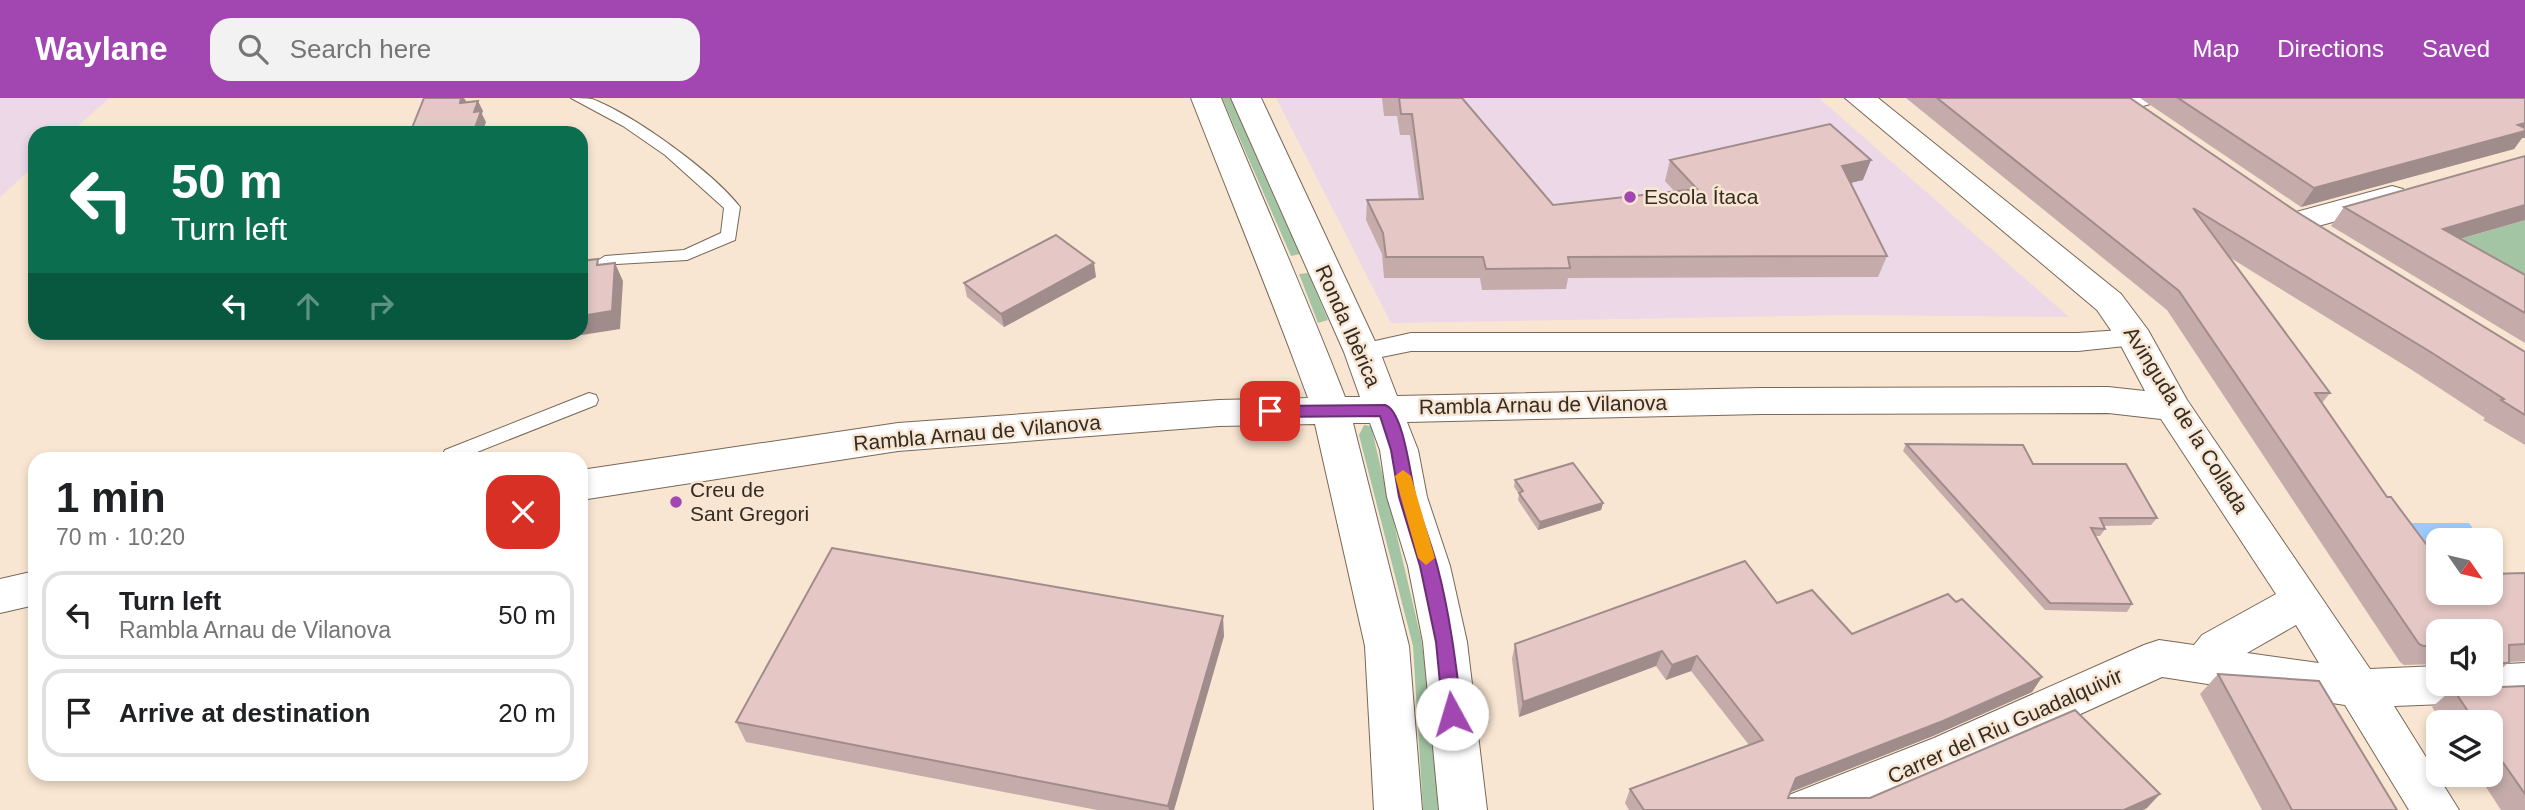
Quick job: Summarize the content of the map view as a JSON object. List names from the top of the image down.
{
  "streets": {
    "street": [
      "Ronda Ibèrica",
      "Rambla Arnau de Vilanova",
      "Avinguda de la Collada",
      "Carrer del Riu Guadalquivir"
    ]
  },
  "crossings": [
    ["Ronda Ibèrica", "Rambla Arnau de Vilanova"],
    ["Rambla Arnau de Vilanova", "Avinguda de la Collada"],
    ["Avinguda de la Collada", "Carrer del Riu Guadalquivir"]
  ],
  "places": ["Escola Ítaca", "Creu de Sant Gregori"],
  "north": "bottom right",
  "page": {
    "header": "Waylane",
    "search": "Search here",
    "nav": ["Map", "Directions", "Saved"],
    "turn": ["50 m", "Turn left"],
    "heading": ["1 min", "70 m · 10:20"],
    "list": [
      {
        "name": "Turn left",
        "note": "Rambla Arnau de Vilanova",
        "value": "50 m"
      },
      {
        "name": "Arrive at destination",
        "value": "20 m"
      }
    ]
  }
}
